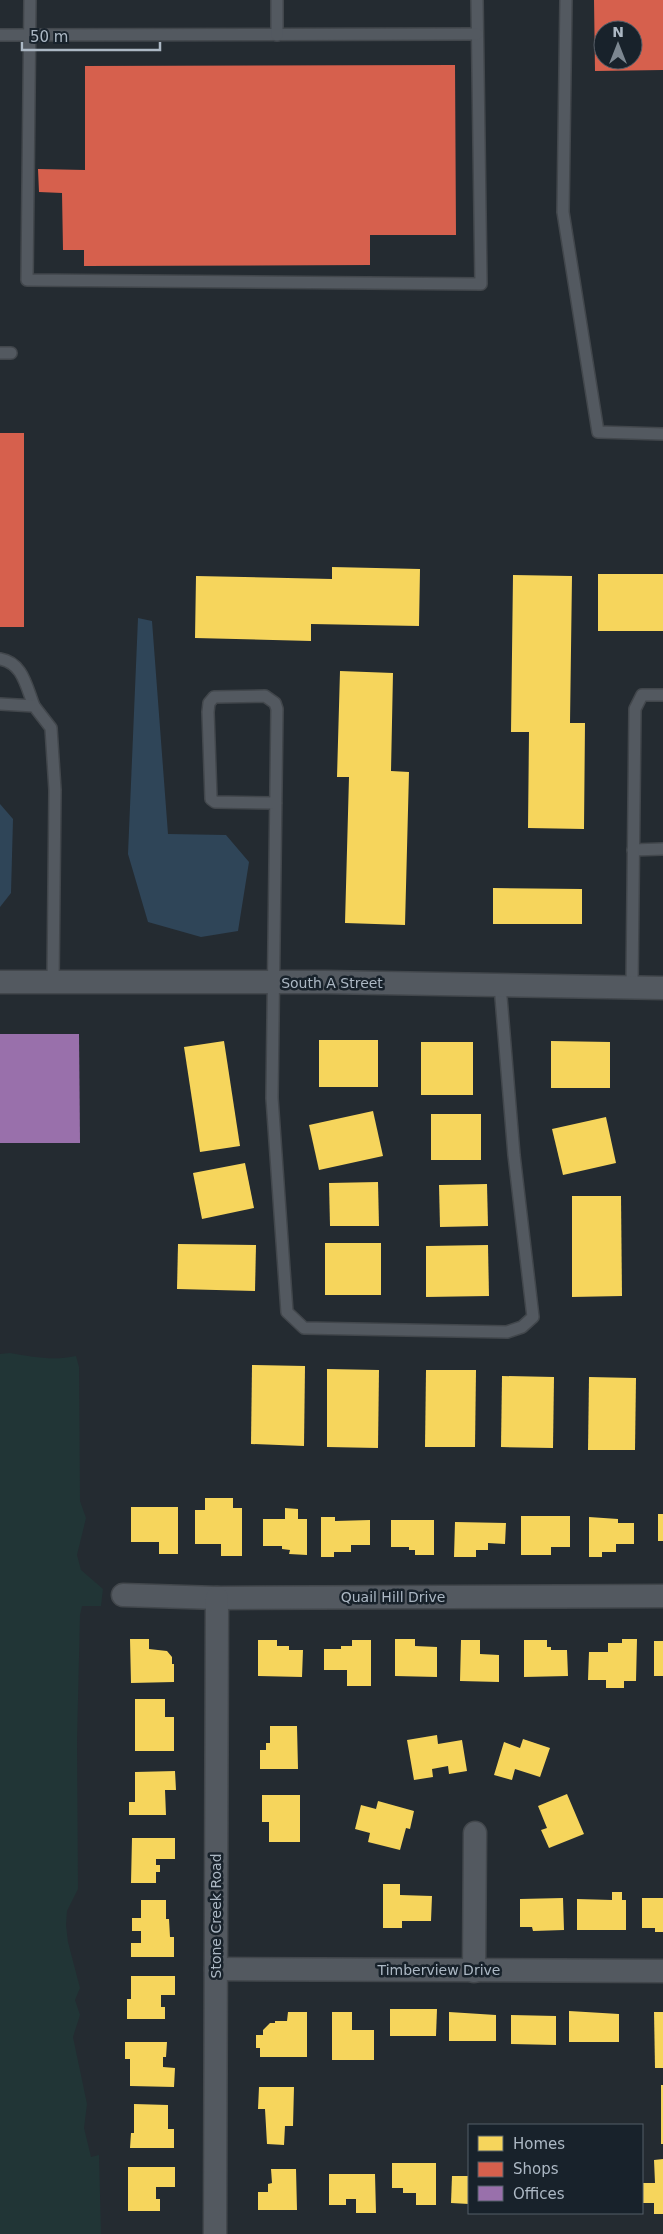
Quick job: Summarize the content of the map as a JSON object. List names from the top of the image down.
{
  "streets": {
    "street": [
      "South A Street",
      "Quail Hill Drive",
      "Stone Creek Road",
      "Timberview Drive"
    ]
  },
  "crossings": [
    ["Quail Hill Drive", "Stone Creek Road"],
    ["Stone Creek Road", "Timberview Drive"]
  ],
  "legend": ["Homes", "Shops", "Offices"],
  "scale_bar": "50 m",
  "north": "top"
}
